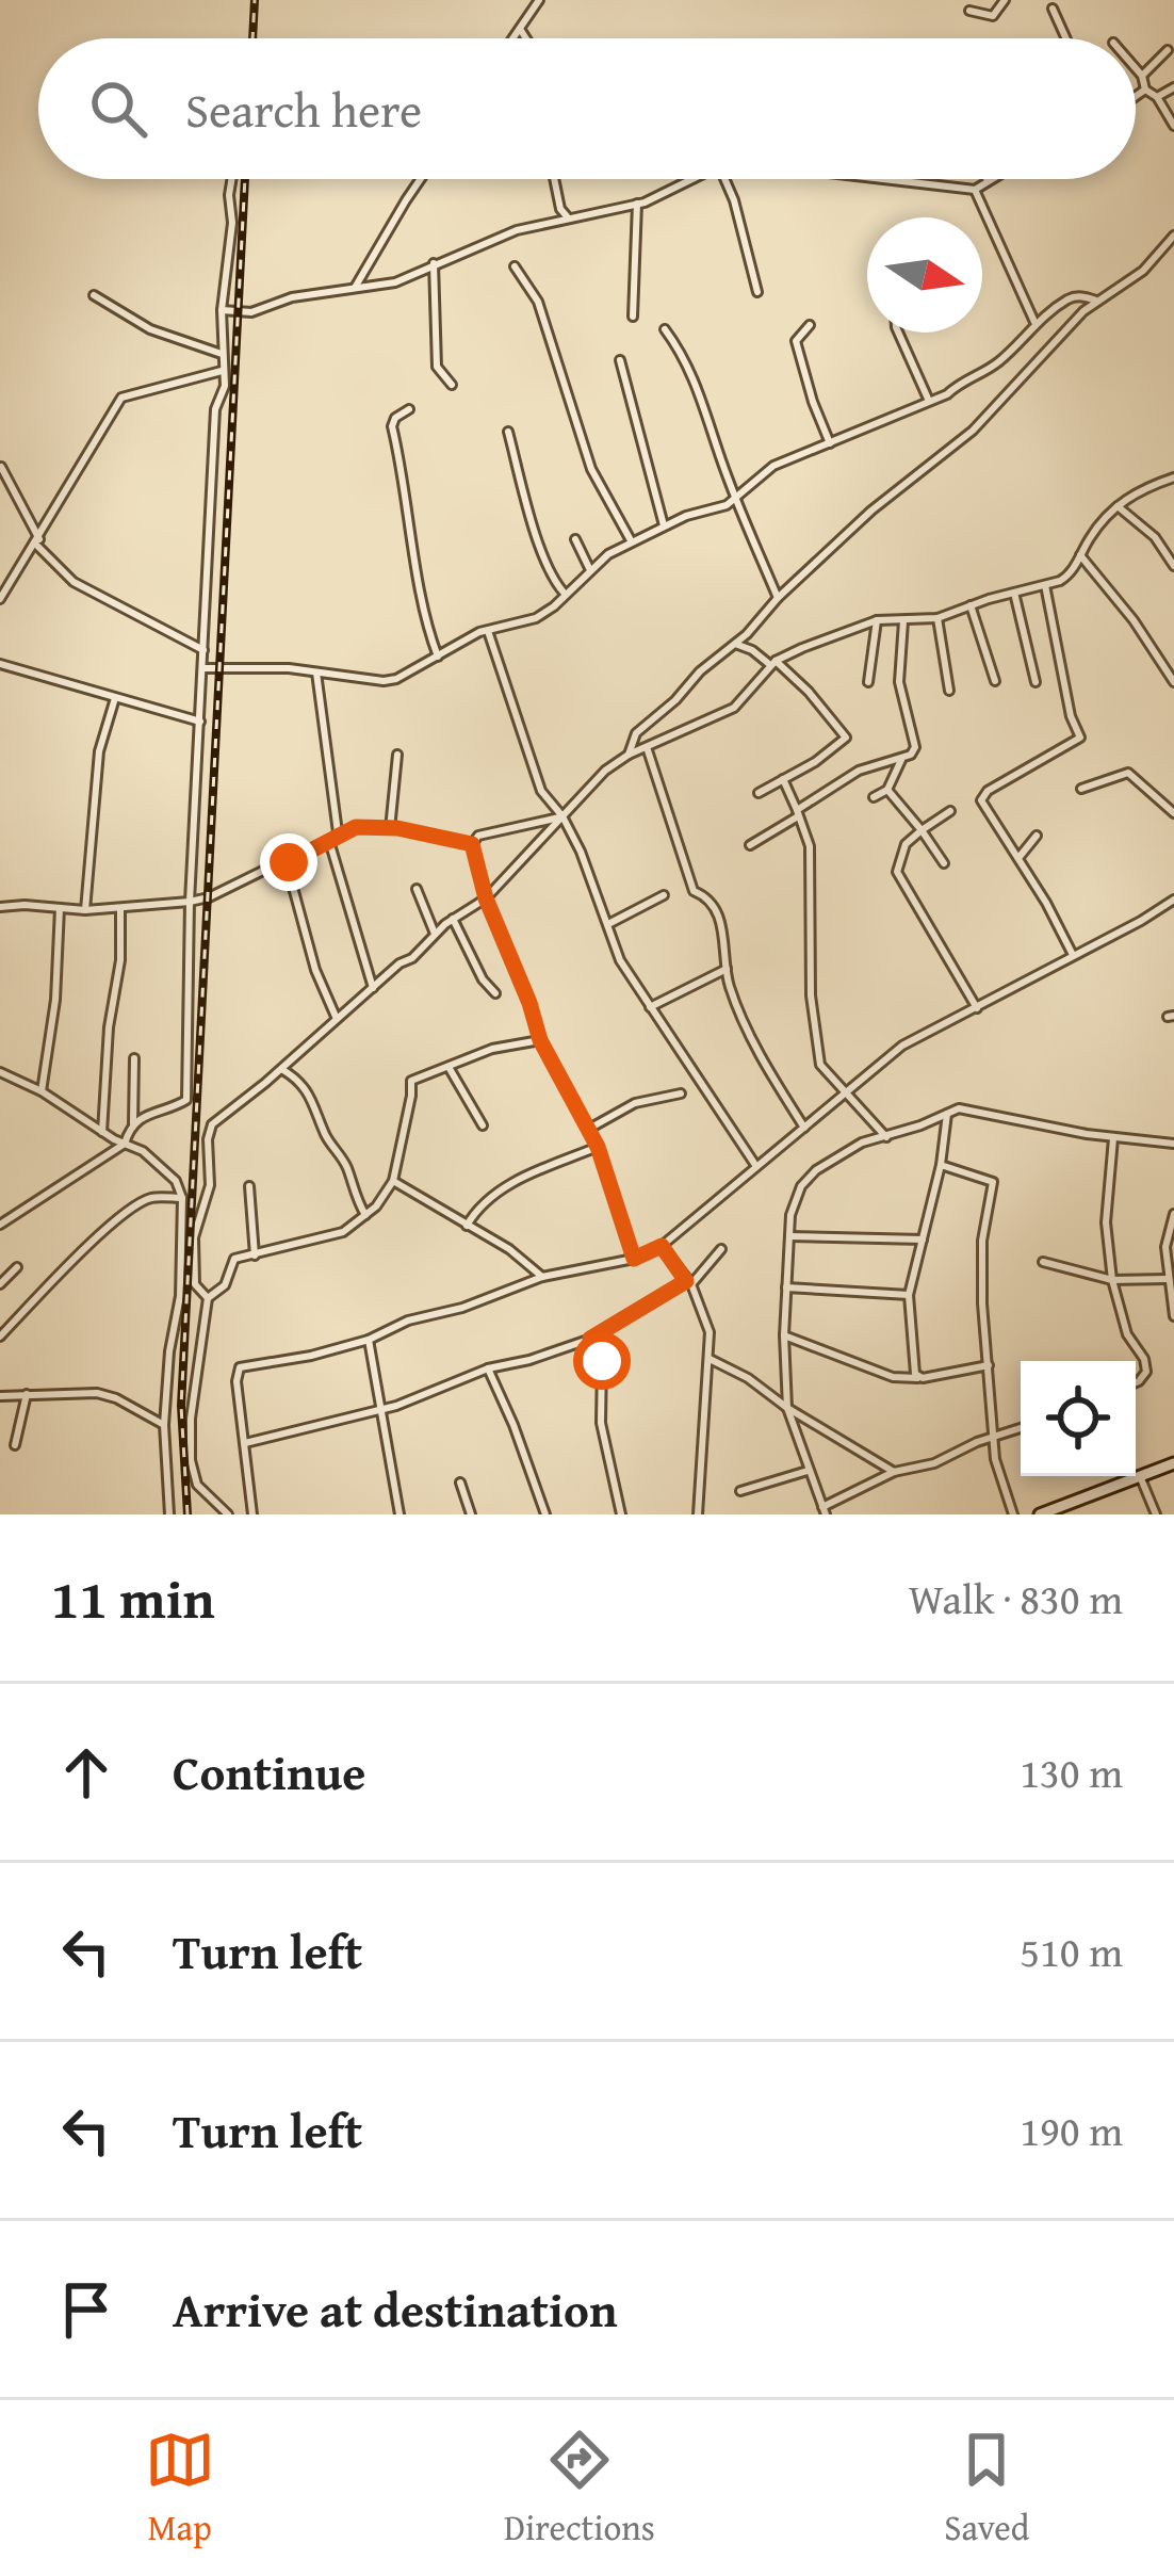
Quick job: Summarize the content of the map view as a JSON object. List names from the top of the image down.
{
  "north": "right",
  "page": {
    "search": "Search here",
    "heading": ["11 min", "Walk · 830 m"],
    "list": [
      ["Continue", "130 m"],
      ["Turn left", "510 m"],
      ["Turn left", "190 m"],
      "Arrive at destination"
    ],
    "nav": ["Map", "Directions", "Saved"]
  }
}
